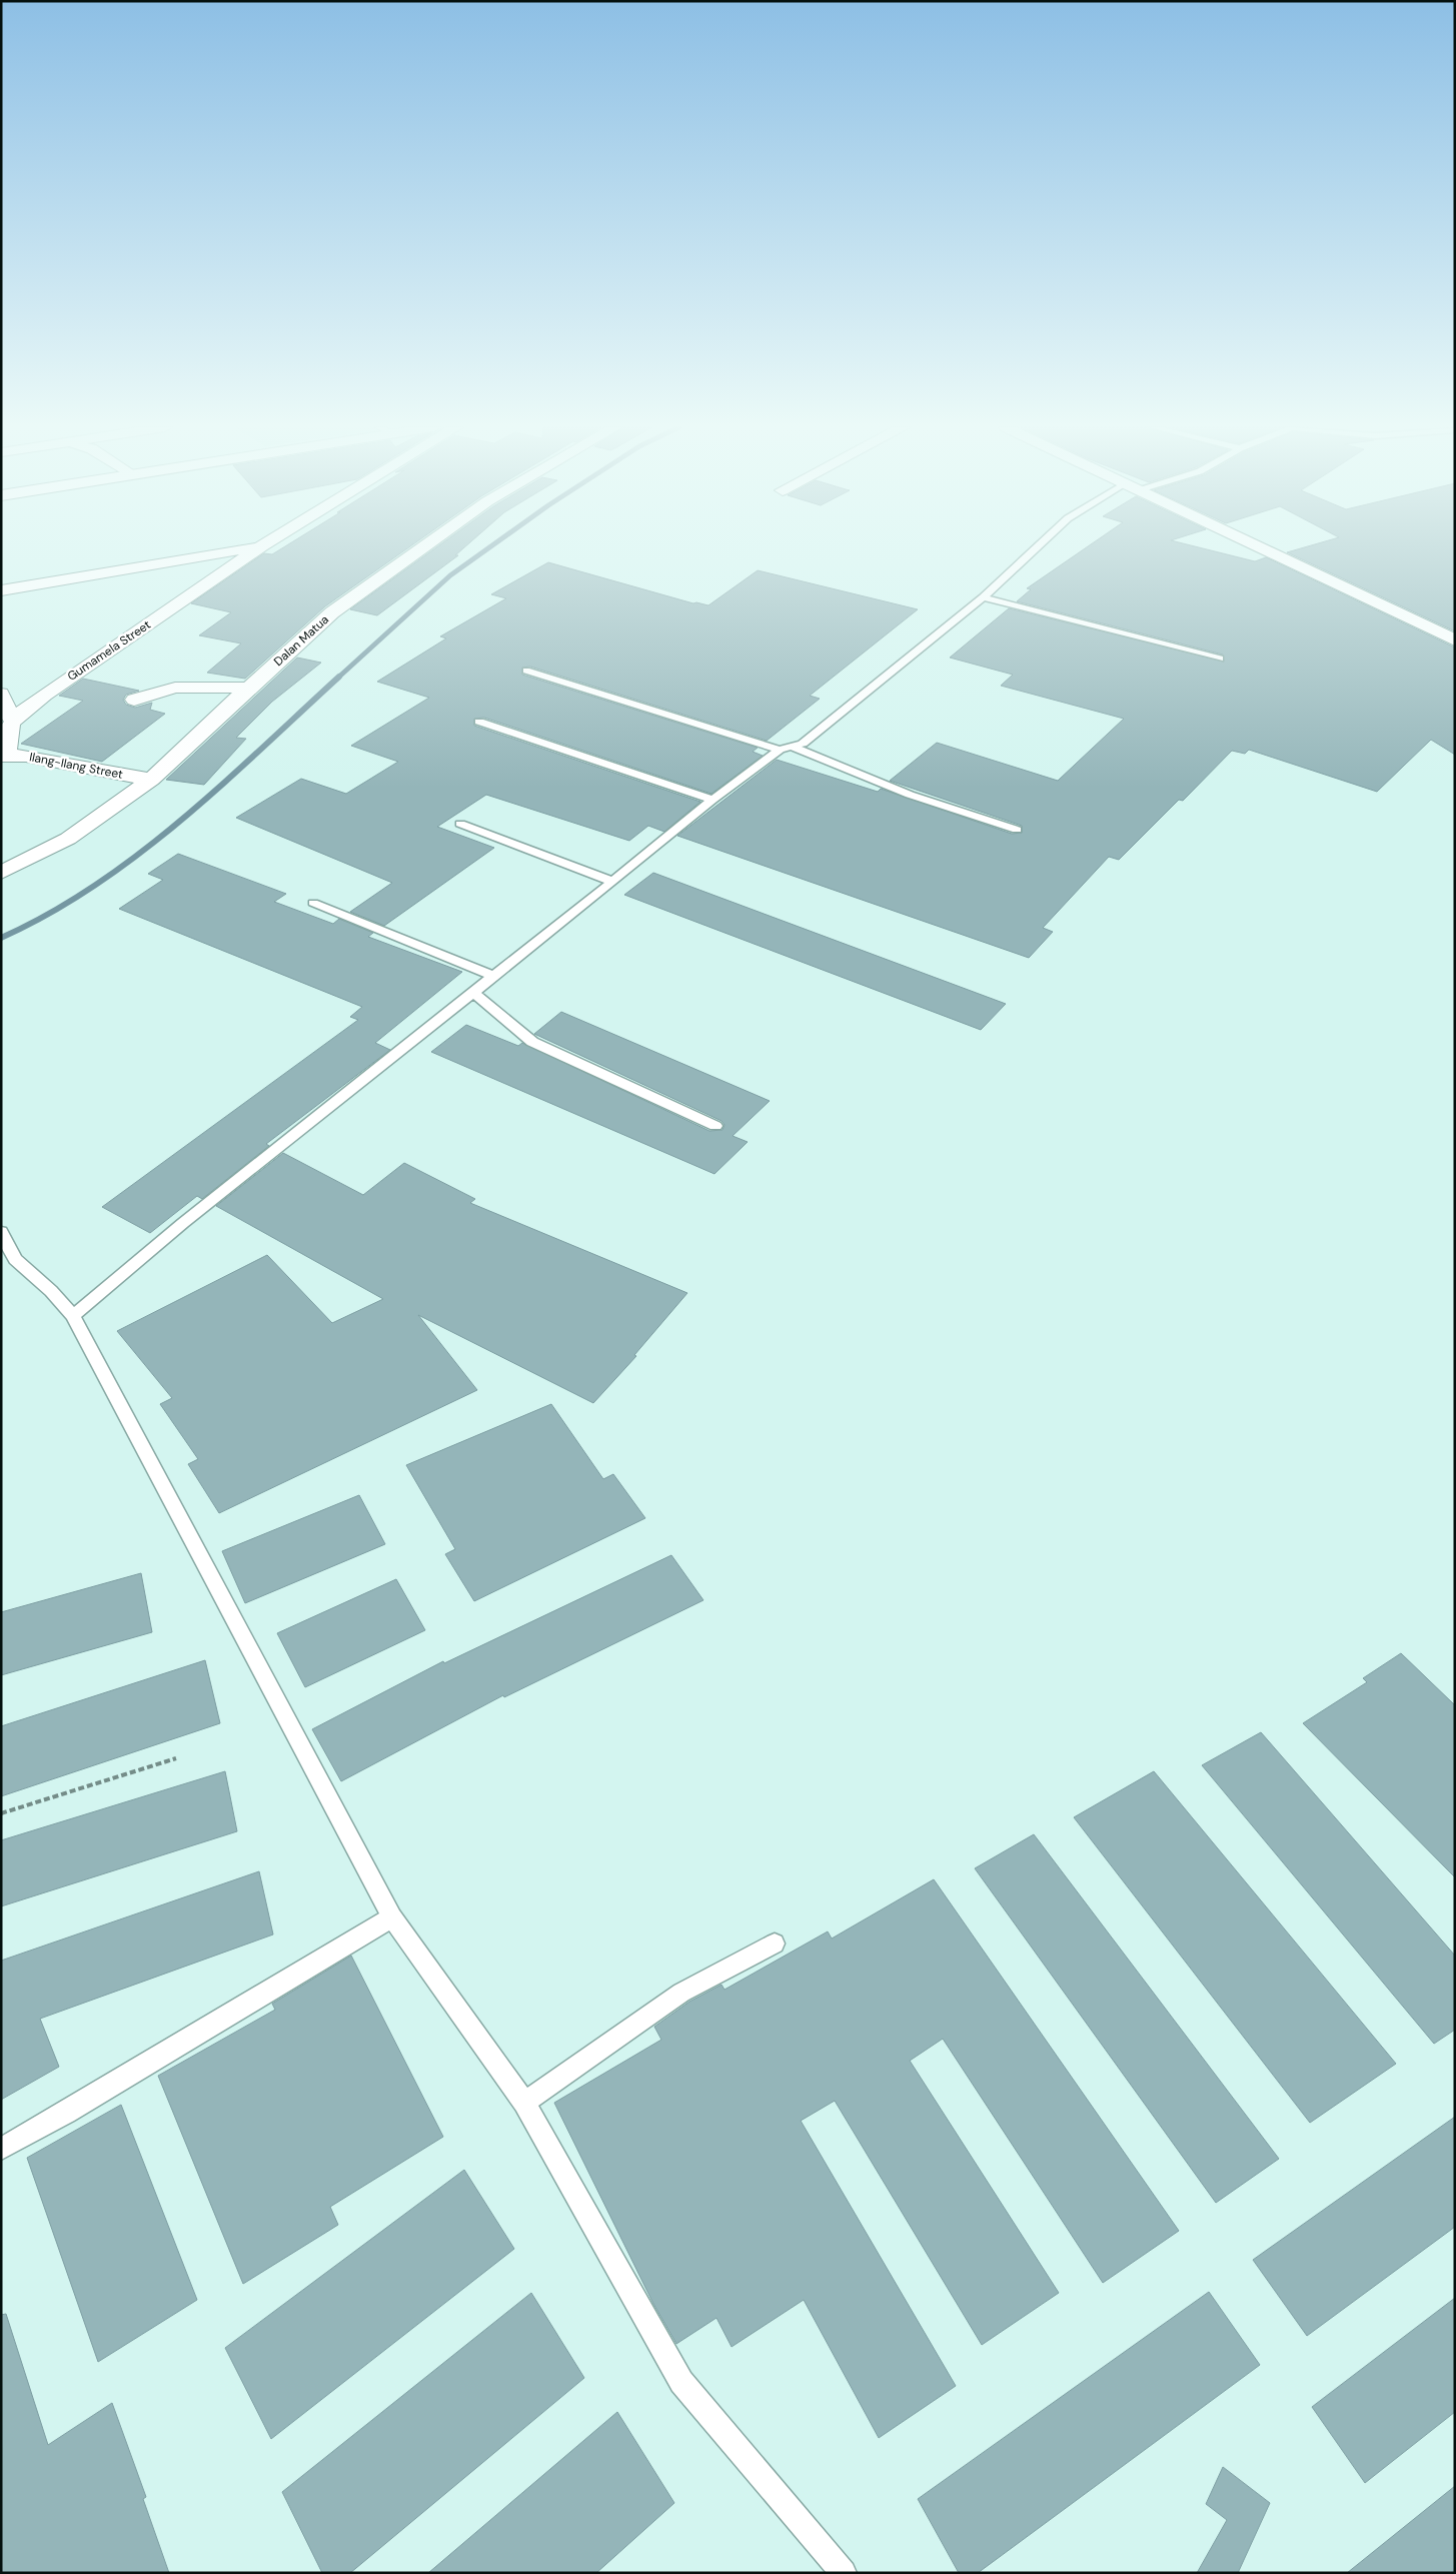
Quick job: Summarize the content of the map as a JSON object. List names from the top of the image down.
{
  "streets": {
    "street": ["Dalan Matua", "Gumamela Street", "Ilang-Ilang Street"]
  },
  "crossings": [
    ["Dalan Matua", "Ilang-Ilang Street"],
    ["Gumamela Street", "Ilang-Ilang Street"]
  ]
}
